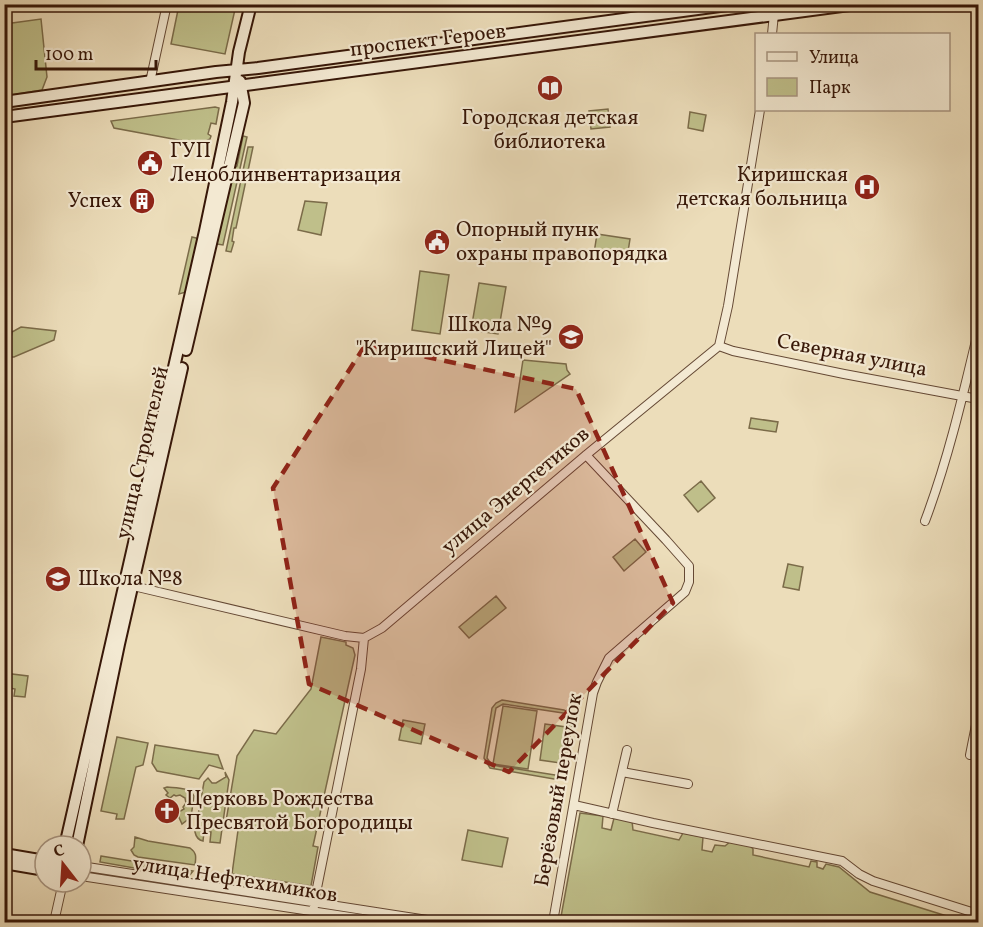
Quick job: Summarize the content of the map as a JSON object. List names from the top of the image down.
{
  "streets": {
    "main road": ["проспект Героев", "улица Строителей"],
    "street": [
      "Северная улица",
      "улица Энергетиков",
      "Берёзовый переулок",
      "улица Нефтехимиков"
    ]
  },
  "crossings": [
    ["проспект Героев", "улица Строителей"],
    ["Северная улица", "улица Энергетиков"],
    ["улица Энергетиков", "Берёзовый переулок"]
  ],
  "places": {
    "library": ["Городская детская библиотека"],
    "public building": ["ГУП Леноблинвентаризация", "Опорный пунк охраны правопорядка"],
    "hospital": ["Киришская детская больница"],
    "building": ["Успех"],
    "school or university": ["Школа №9 \"Киришский Лицей\"", "Школа №8"],
    "church": ["Церковь Рождества Пресвятой Богородицы"]
  },
  "legend": ["Улица", "Парк"],
  "scale_bar": "100 m",
  "north": "top"
}
